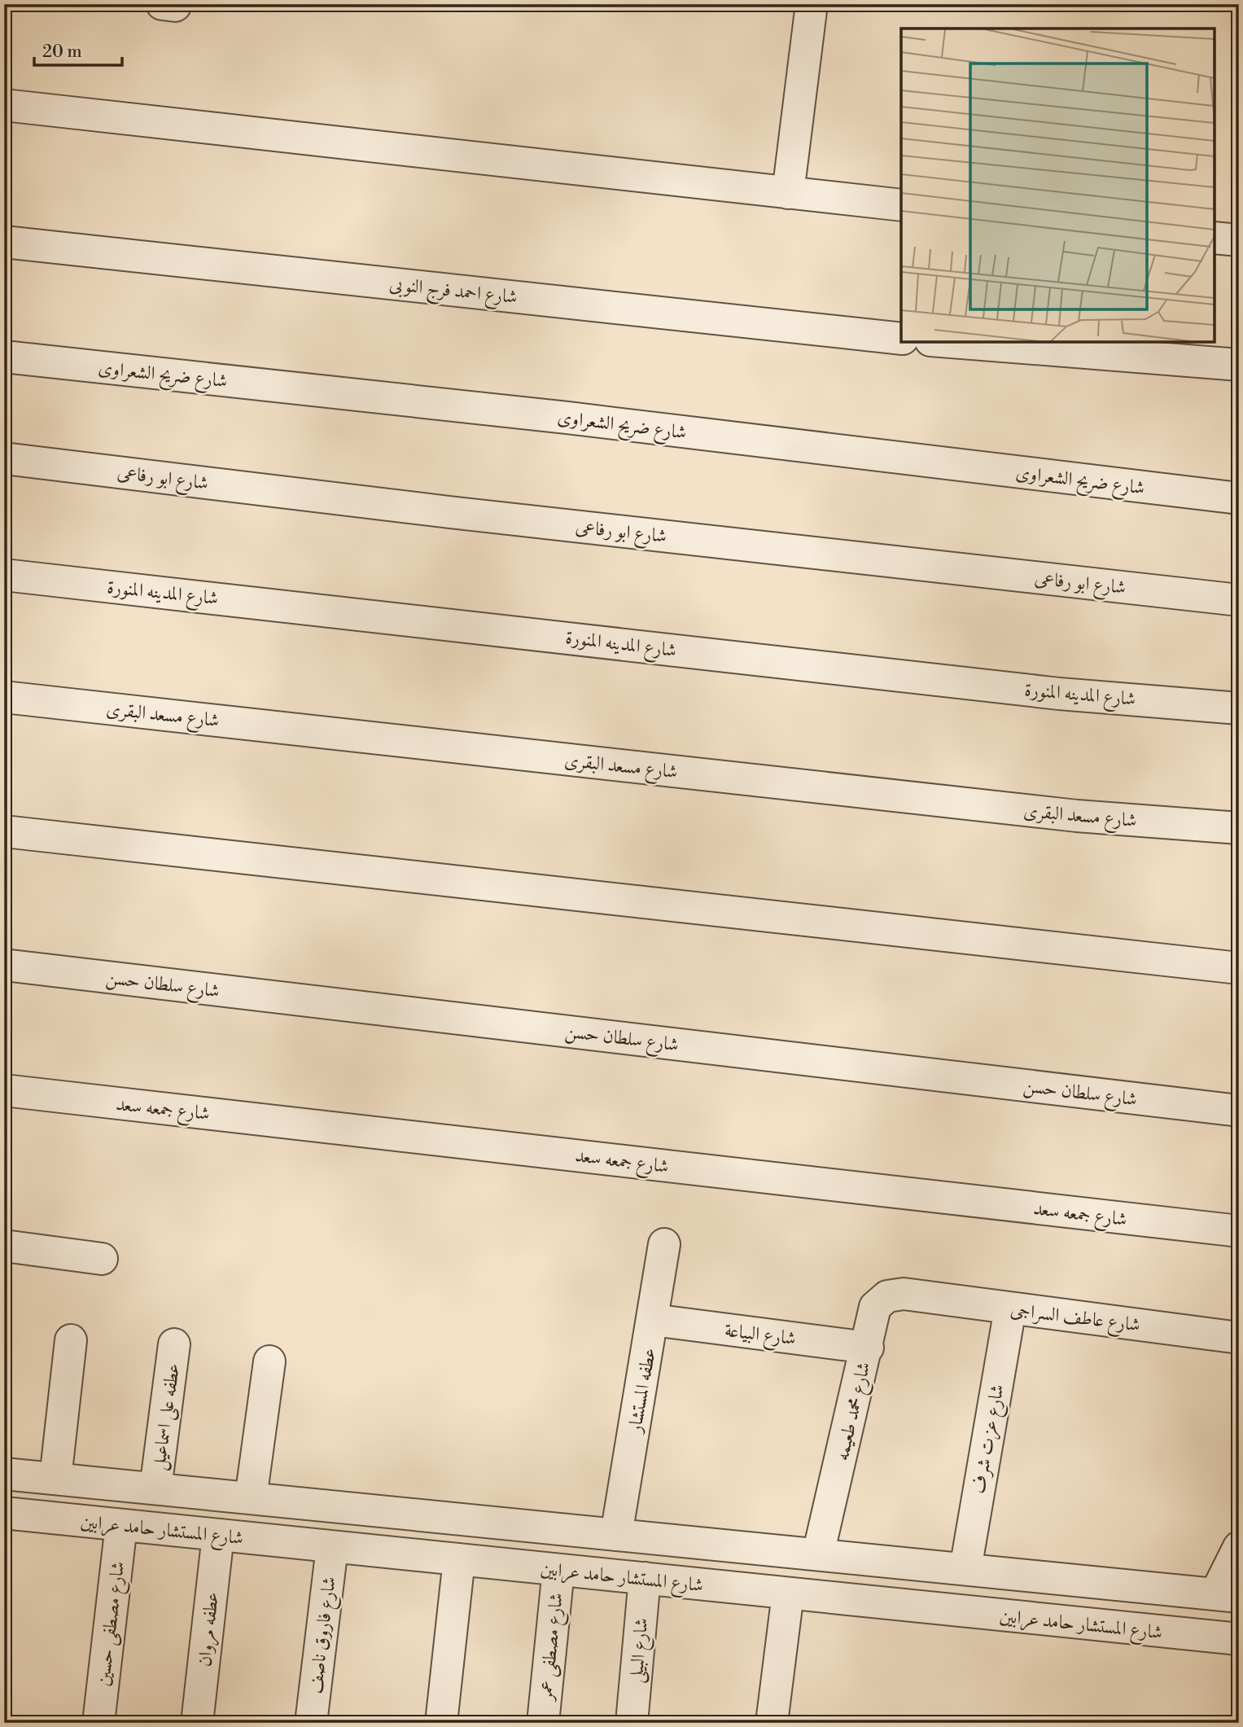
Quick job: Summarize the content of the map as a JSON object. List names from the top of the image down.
{
  "streets": {
    "street": [
      "شارع احمد فرج النوبى",
      "شارع ضريح الشعراوى",
      "شارع ابو رفاعى",
      "شارع المدينه المنورة",
      "شارع مسعد البقرى",
      "شارع سلطان حسن",
      "شارع جمعه سعد",
      "شارع عاطف السراجى",
      "شارع البياعة",
      "عطفه المستشار",
      "شارع محمد طعيمه",
      "عطفه على اسماعيل",
      "شارع عزت شرف",
      "شارع المستشار حامد عرابين",
      "شارع مصطفى حسين",
      "عطفه مروان",
      "شارع فاروق ناصف",
      "شارع مصطفى عمر",
      "شارع البيلى"
    ]
  },
  "crossings": [
    ["شارع عاطف السراجى", "شارع محمد طعيمه"],
    ["شارع عاطف السراجى", "شارع عزت شرف"],
    ["شارع البياعة", "عطفه المستشار"],
    ["شارع البياعة", "شارع محمد طعيمه"],
    ["شارع المستشار حامد عرابين", "شارع مصطفى حسين"],
    ["شارع المستشار حامد عرابين", "عطفه مروان"],
    ["شارع المستشار حامد عرابين", "شارع فاروق ناصف"],
    ["شارع المستشار حامد عرابين", "شارع مصطفى عمر"],
    ["شارع المستشار حامد عرابين", "شارع البيلى"]
  ],
  "scale_bar": "20 m"
}
